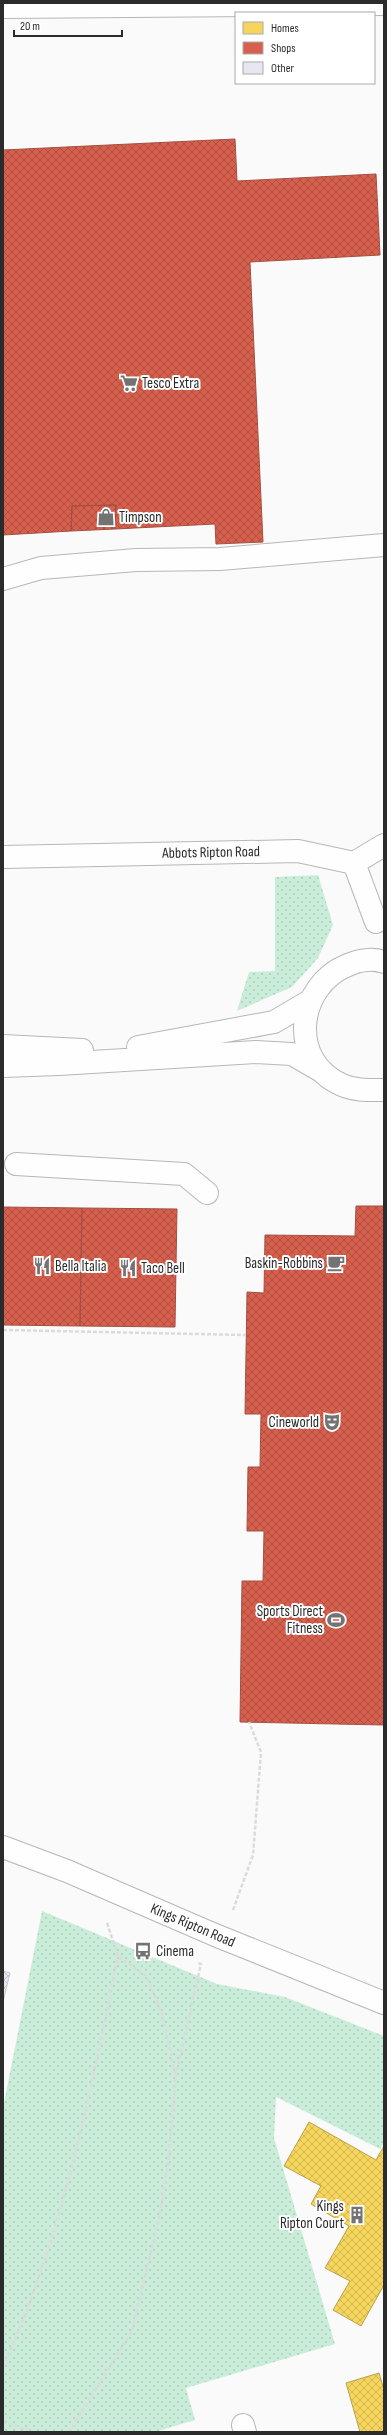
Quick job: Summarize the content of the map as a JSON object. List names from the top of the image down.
{
  "streets": {
    "main road": ["Abbots Ripton Road", "Kings Ripton Road"]
  },
  "places": {
    "supermarket": ["Tesco Extra"],
    "shop": ["Timpson"],
    "cafe": ["Baskin-Robbins"],
    "restaurant": ["Bella Italia", "Taco Bell"],
    "theatre": ["Cineworld"],
    "sports": ["Sports Direct Fitness"],
    "bus stop": ["Cinema"],
    "building": ["Kings Ripton Court"]
  },
  "legend": ["Homes", "Shops", "Other"],
  "scale_bar": "20 m"
}
